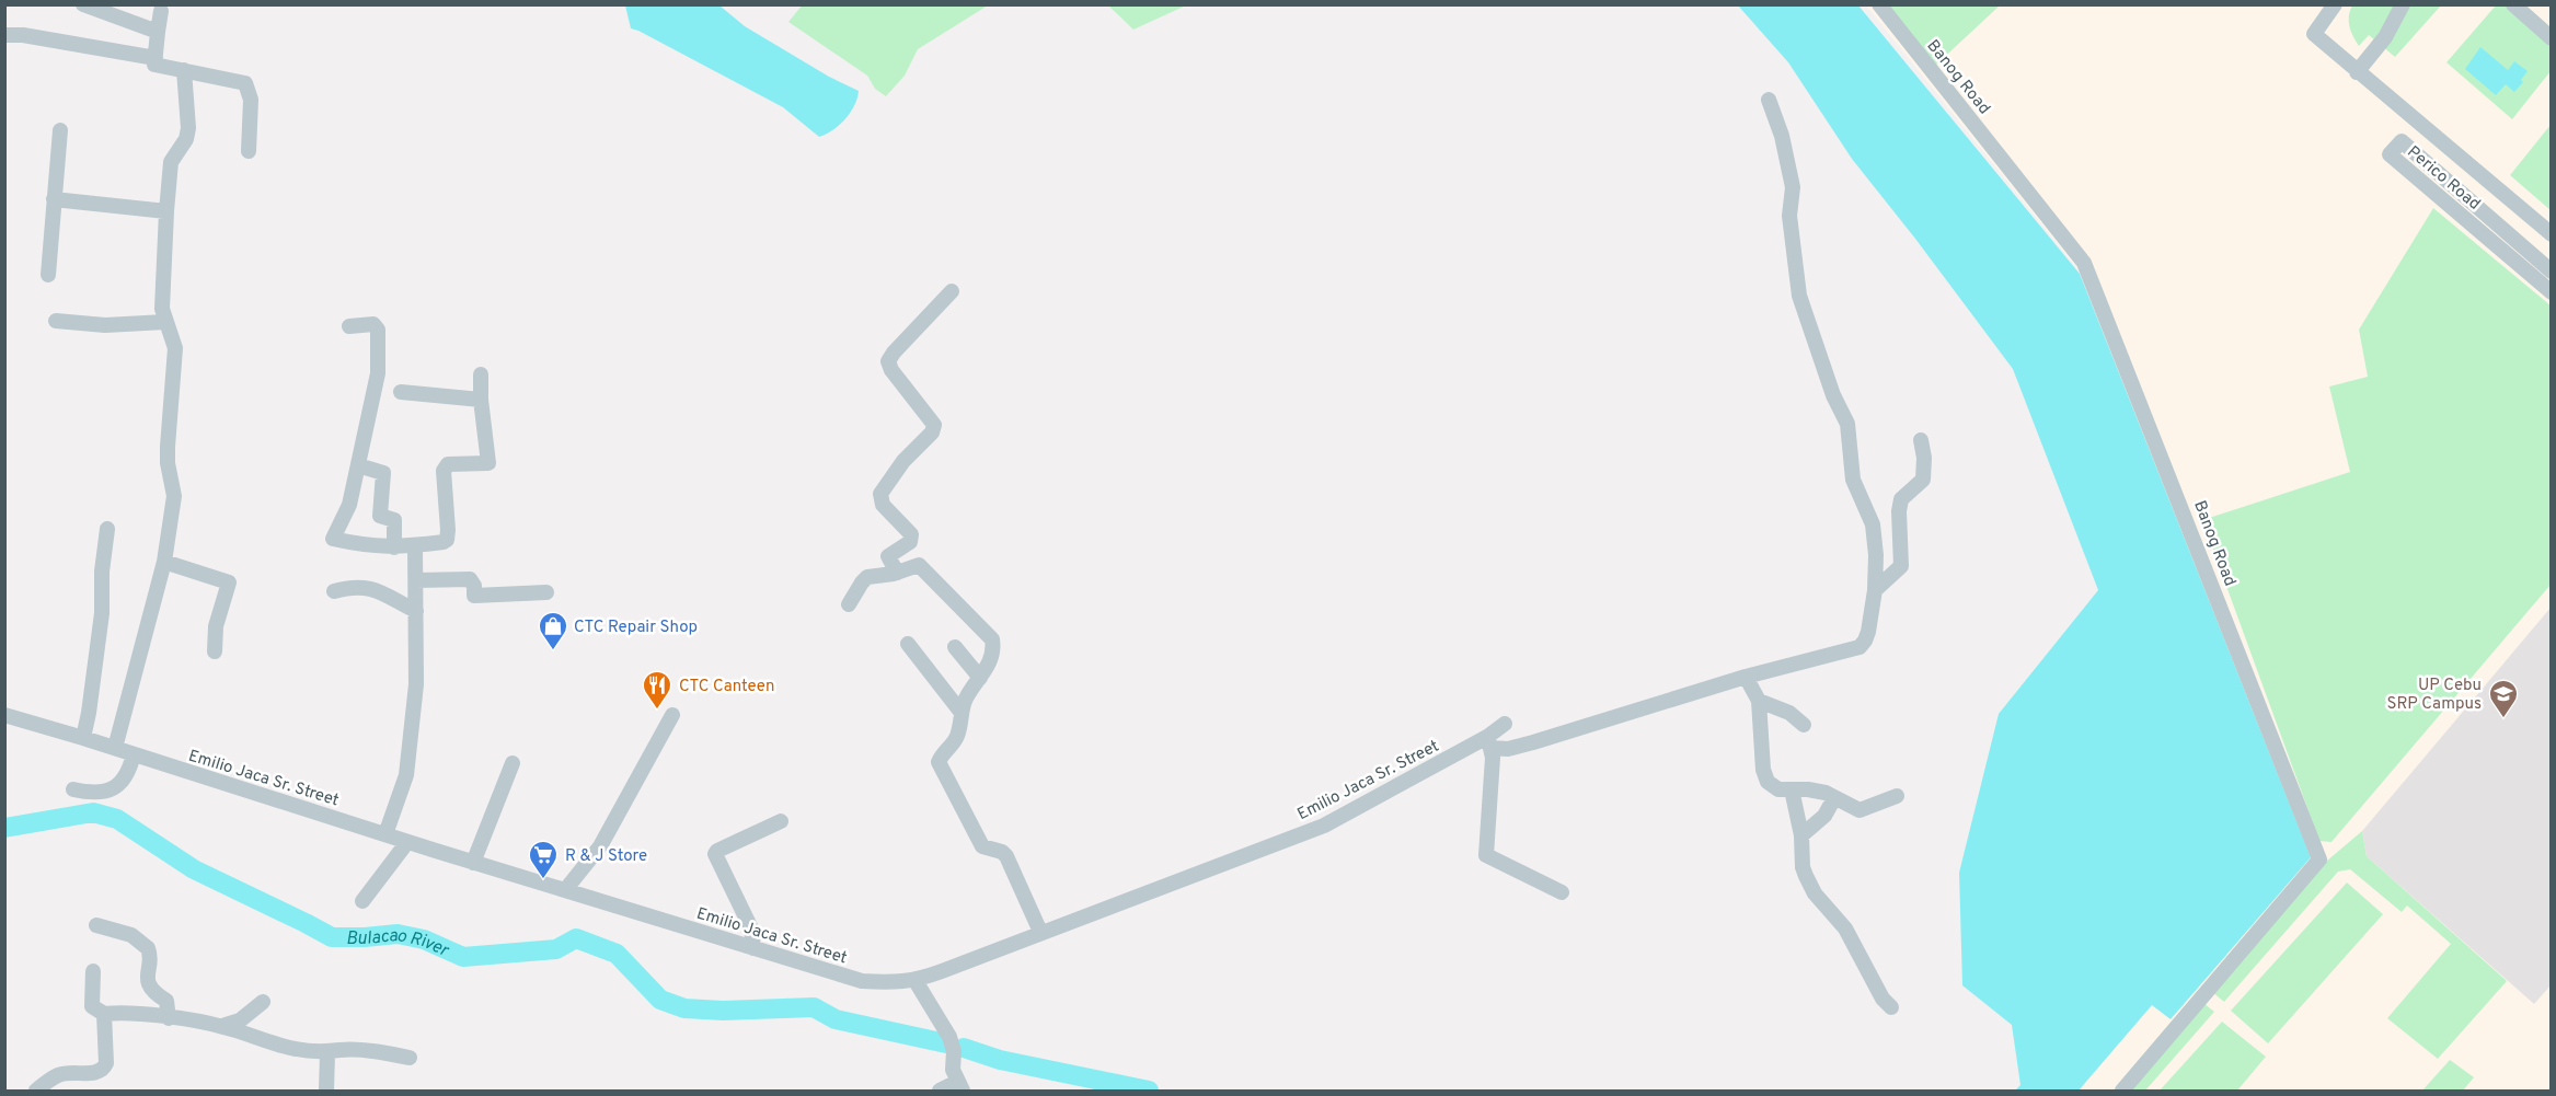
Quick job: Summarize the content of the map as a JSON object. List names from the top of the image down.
{
  "streets": {
    "street": ["Banog Road", "Perico Road", "Emilio Jaca Sr. Street"]
  },
  "water": ["Bulacao River"],
  "places": {
    "shop": ["CTC Repair Shop"],
    "restaurant": ["CTC Canteen"],
    "school or university": ["UP Cebu SRP Campus"],
    "supermarket": ["R & J Store"]
  }
}
